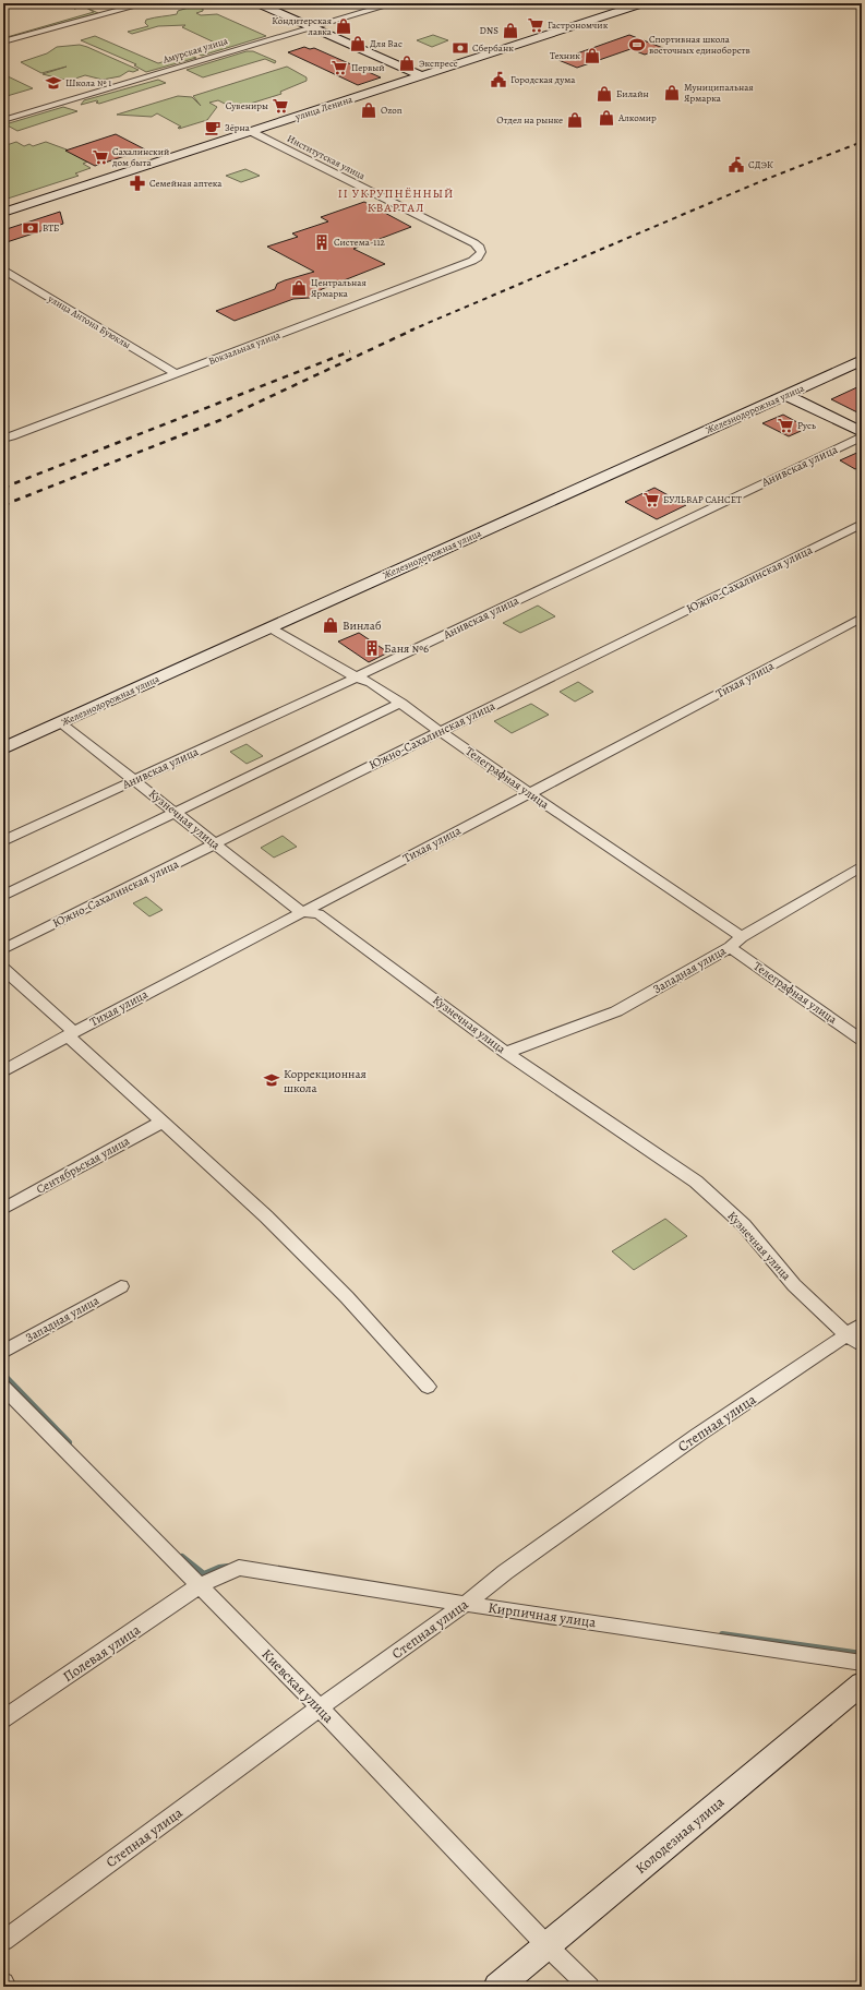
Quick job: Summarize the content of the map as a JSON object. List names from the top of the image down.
{
  "streets": {
    "main road": ["улица Ленина", "Железнодорожная улица", "Колодезная улица"],
    "street": [
      "Амурская улица",
      "Институтская улица",
      "улица Антона Буюклы",
      "Вокзальная улица",
      "Анивская улица",
      "Южно-Сахалинская улица",
      "Тихая улица",
      "Телеграфная улица",
      "Кузнечная улица",
      "Западная улица",
      "Сентябрьская улица",
      "Степная улица",
      "Кирпичная улица",
      "Полевая улица",
      "Киевская улица"
    ]
  },
  "crossings": [
    ["улица Ленина", "Институтская улица"],
    ["Институтская улица", "Вокзальная улица"],
    ["улица Антона Буюклы", "Вокзальная улица"],
    ["Железнодорожная улица", "Телеграфная улица"],
    ["Железнодорожная улица", "Кузнечная улица"],
    ["Анивская улица", "Телеграфная улица"],
    ["Анивская улица", "Кузнечная улица"],
    ["Южно-Сахалинская улица", "Телеграфная улица"],
    ["Южно-Сахалинская улица", "Кузнечная улица"],
    ["Тихая улица", "Телеграфная улица"],
    ["Тихая улица", "Кузнечная улица"],
    ["Телеграфная улица", "Западная улица"],
    ["Кузнечная улица", "Западная улица"],
    ["Кузнечная улица", "Степная улица"],
    ["Степная улица", "Кирпичная улица"],
    ["Степная улица", "Киевская улица"],
    ["Кирпичная улица", "Полевая улица"],
    ["Кирпичная улица", "Киевская улица"],
    ["Полевая улица", "Киевская улица"],
    ["Киевская улица", "Колодезная улица"]
  ],
  "districts": ["II УКРУПНЁННЫЙ КВАРТАЛ"],
  "places": {
    "supermarket": [
      "Гастрономчик",
      "Первый",
      "Сувениры",
      "Сахалинский дом быта",
      "Русь",
      "БУЛЬВАР САНСЕТ"
    ],
    "shop": [
      "Кондитерская лавка",
      "DNS",
      "Для Вас",
      "Техник",
      "Экспресс",
      "Муниципальная Ярмарка",
      "Билайн",
      "Ozon",
      "Алкомир",
      "Отдел на рынке",
      "Центральная Ярмарка",
      "Винлаб"
    ],
    "sports": ["Спортивная школа восточных единоборств"],
    "bank": ["Сбербанк", "ВТБ"],
    "public building": ["Городская дума", "СДЭК"],
    "school or university": ["Школа № 1", "Коррекционная школа"],
    "cafe": ["Зёрна"],
    "pharmacy": ["Семейная аптека"],
    "building": ["Система-112", "Баня №6"]
  }
}
